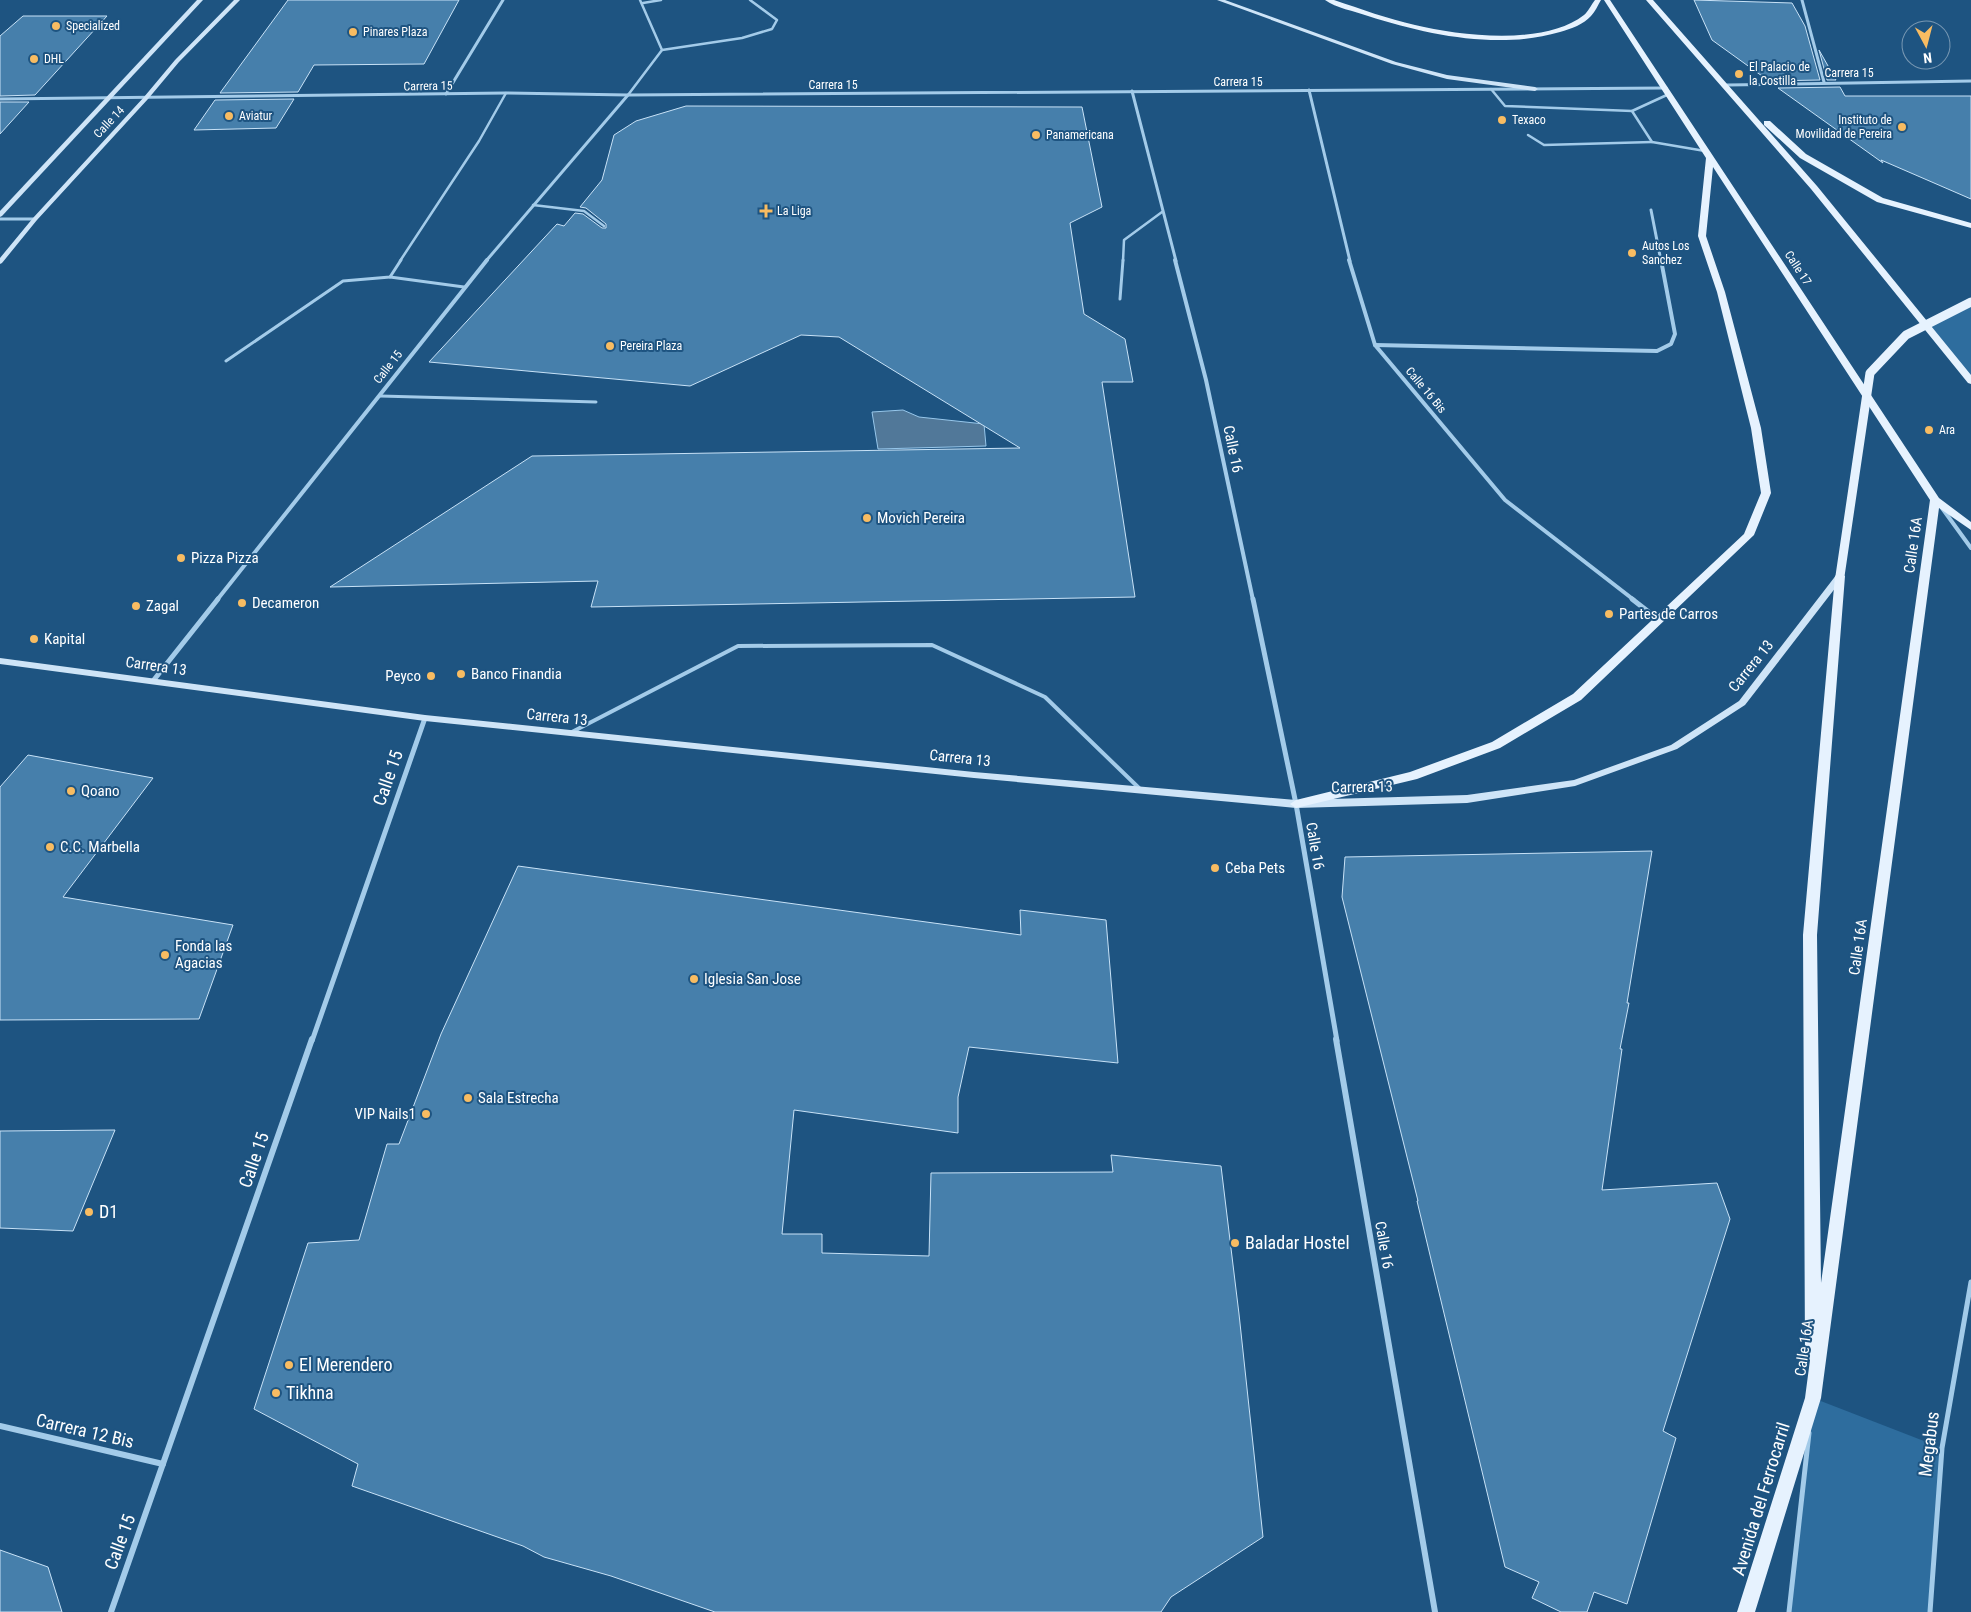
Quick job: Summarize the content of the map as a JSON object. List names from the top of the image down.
{
  "streets": {
    "main road": [
      "Calle 14",
      "Calle 17",
      "Calle 16A",
      "Carrera 13",
      "Avenida del Ferrocarril"
    ],
    "street": [
      "Carrera 15",
      "Calle 15",
      "Calle 16 Bis",
      "Calle 16",
      "Carrera 12 Bis"
    ],
    "lane": ["Megabus"]
  },
  "crossings": [
    ["Carrera 15", "Calle 14"],
    ["Carrera 15", "Calle 17"],
    ["Carrera 15", "Calle 15"],
    ["Carrera 15", "Calle 16 Bis"],
    ["Carrera 15", "Calle 16"],
    ["Calle 17", "Calle 16A"],
    ["Calle 15", "Carrera 13"],
    ["Calle 15", "Carrera 12 Bis"],
    ["Calle 16", "Carrera 13"],
    ["Calle 16A", "Avenida del Ferrocarril"]
  ],
  "places": {
    "other": [
      "Specialized",
      "Pinares Plaza",
      "DHL",
      "El Palacio de la Costilla",
      "Aviatur",
      "Texaco",
      "Instituto de Movilidad de Pereira",
      "Panamericana",
      "Autos Los Sanchez",
      "Pereira Plaza",
      "Ara",
      "Movich Pereira",
      "Pizza Pizza",
      "Decameron",
      "Zagal",
      "Partes de Carros",
      "Kapital",
      "Banco Finandia",
      "Peyco",
      "Qoano",
      "C.C. Marbella",
      "Ceba Pets",
      "Fonda las Agacias",
      "Iglesia San Jose",
      "Sala Estrecha",
      "VIP Nails1",
      "D1",
      "Baladar Hostel",
      "El Merendero",
      "Tikhna"
    ],
    "health": ["La Liga"]
  },
  "north": "bottom"
}
